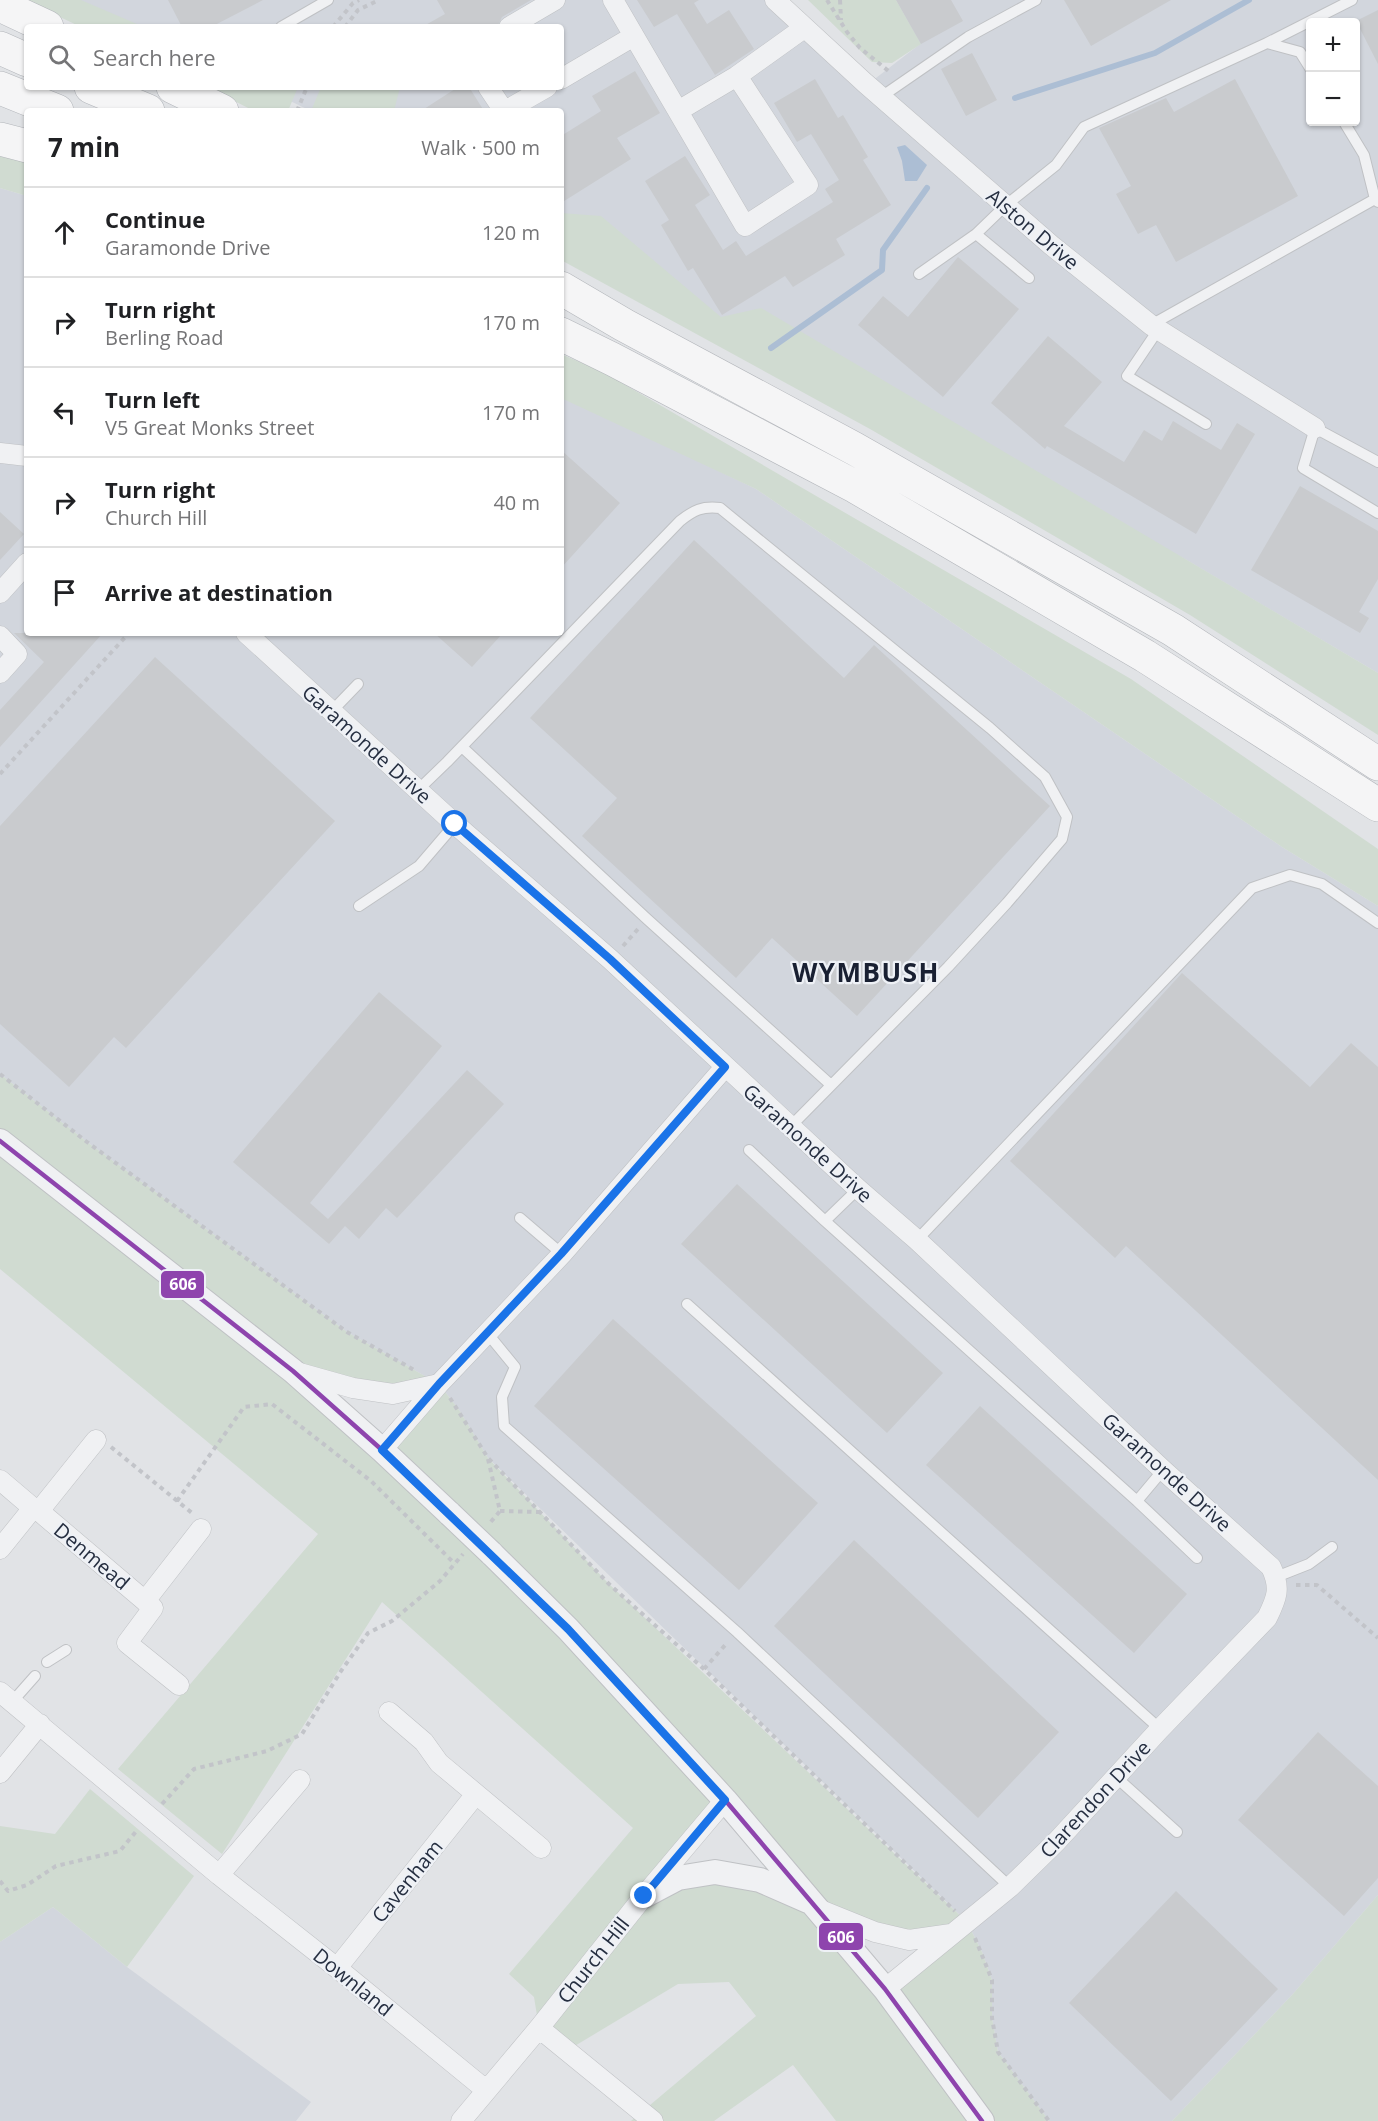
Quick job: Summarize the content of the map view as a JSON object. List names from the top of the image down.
{
  "streets": {
    "street": [
      "Alston Drive",
      "Garamonde Drive",
      "Denmead",
      "Clarendon Drive",
      "Cavenham",
      "Church Hill",
      "Downland"
    ]
  },
  "crossings": [
    ["Garamonde Drive", "Clarendon Drive"],
    ["Cavenham", "Downland"],
    ["Church Hill", "Downland"]
  ],
  "districts": ["WYMBUSH"],
  "lines": ["transit line 606"],
  "page": {
    "map_buttons": ["+", "−"],
    "search": "Search here",
    "heading": ["7 min", "Walk · 500 m"],
    "list": [
      ["Continue", "Garamonde Drive", "120 m"],
      ["Turn right", "Berling Road", "170 m"],
      ["Turn left", "V5 Great Monks Street", "170 m"],
      ["Turn right", "Church Hill", "40 m"],
      "Arrive at destination"
    ]
  }
}
